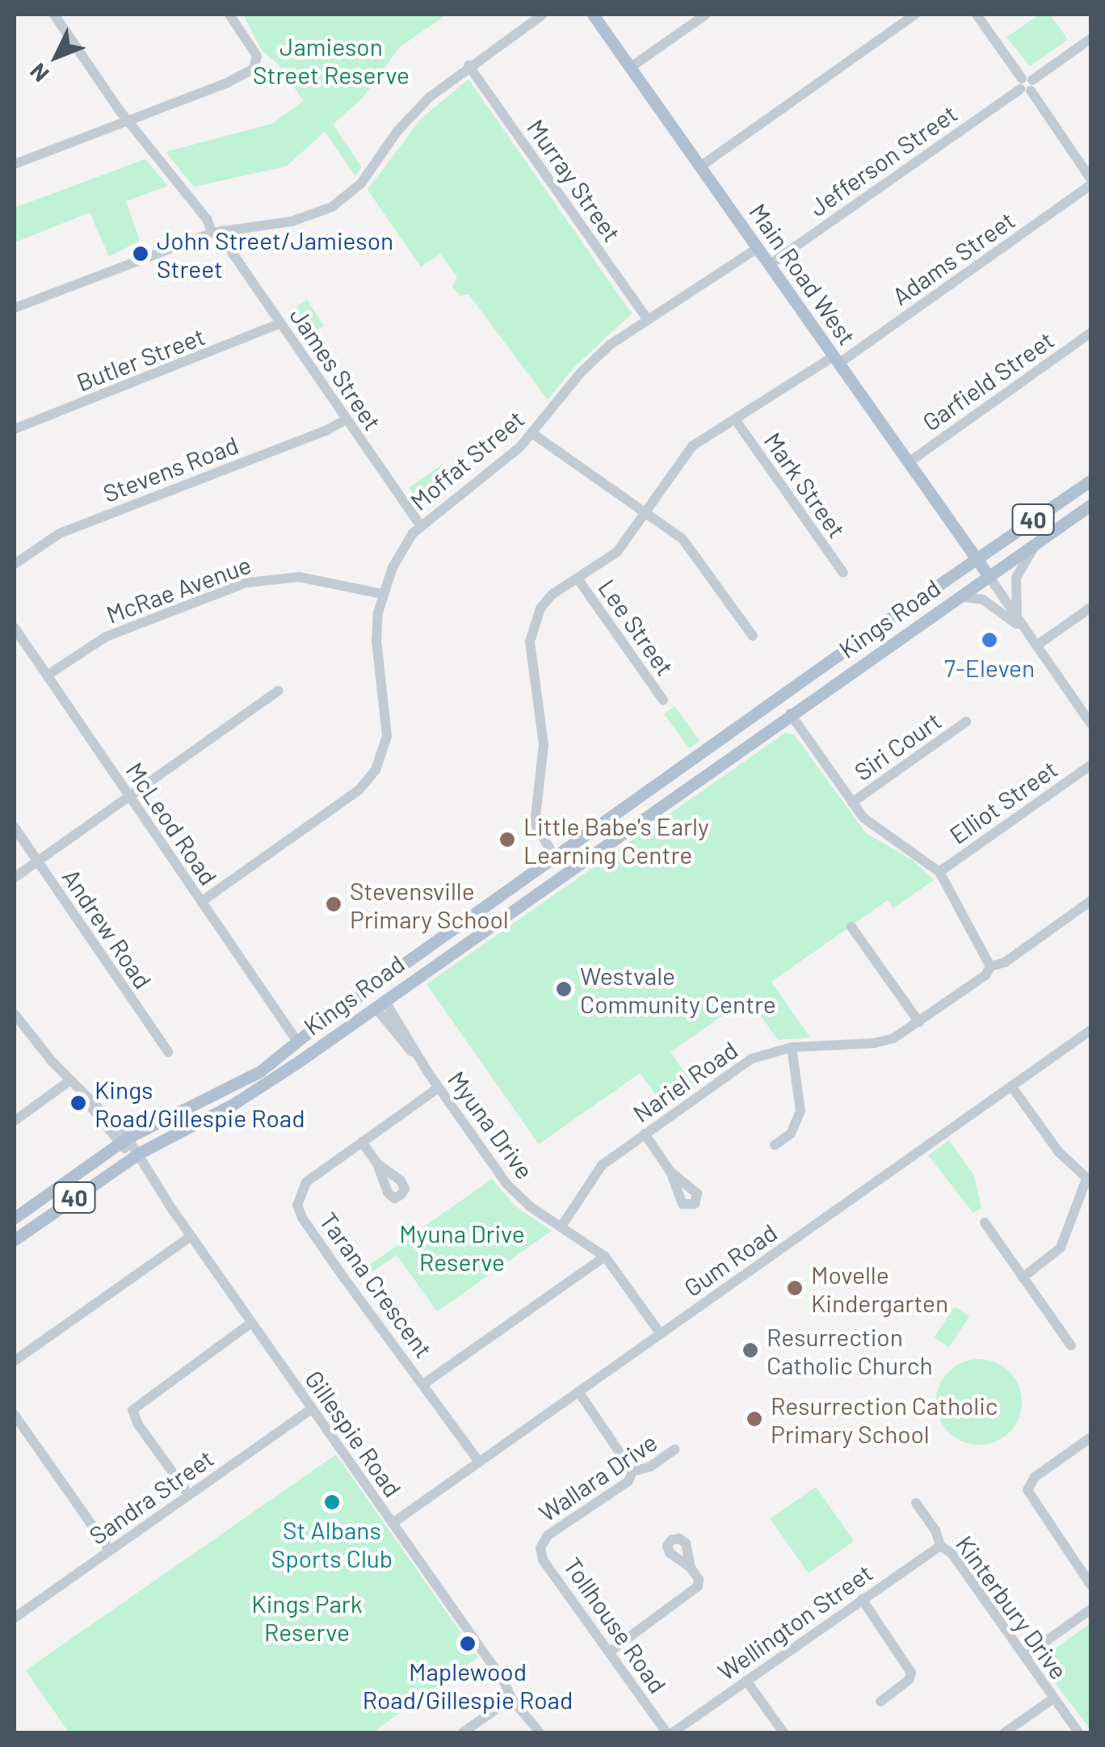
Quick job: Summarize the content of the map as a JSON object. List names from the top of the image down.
{
  "streets": {
    "main road": ["Main Road West", "40", "Kings Road"],
    "street": [
      "Jefferson Street",
      "Murray Street",
      "Adams Street",
      "Butler Street",
      "James Street",
      "Garfield Street",
      "Moffat Street",
      "Stevens Road",
      "Mark Street",
      "McRae Avenue",
      "Lee Street",
      "Siri Court",
      "Elliot Street",
      "McLeod Road",
      "Andrew Road",
      "Nariel Road",
      "Myuna Drive",
      "Gum Road",
      "Tarana Crescent",
      "Gillespie Road",
      "Wallara Drive",
      "Sandra Street",
      "Kinterbury Drive",
      "Wellington Street",
      "Tollhouse Road"
    ]
  },
  "crossings": [
    ["Jefferson Street", "Main Road West"],
    ["Murray Street", "Moffat Street"],
    ["Adams Street", "Main Road West"],
    ["Adams Street", "Mark Street"],
    ["Adams Street", "Kings Road"],
    ["Adams Street", "Lee Street"],
    ["Main Road West", "Garfield Street"],
    ["Main Road West", "Moffat Street"],
    ["Main Road West", "40"],
    ["Main Road West", "Kings Road"],
    ["Butler Street", "James Street"],
    ["James Street", "Moffat Street"],
    ["James Street", "Stevens Road"],
    ["Moffat Street", "McRae Avenue"],
    ["Moffat Street", "McLeod Road"],
    ["40", "Kings Road"],
    ["McRae Avenue", "McLeod Road"],
    ["Kings Road", "McLeod Road"],
    ["Kings Road", "Myuna Drive"],
    ["Kings Road", "Gillespie Road"],
    ["Nariel Road", "Myuna Drive"],
    ["Myuna Drive", "Gum Road"],
    ["Myuna Drive", "Tarana Crescent"],
    ["Gum Road", "Tarana Crescent"],
    ["Gum Road", "Gillespie Road"],
    ["Gillespie Road", "Sandra Street"],
    ["Wallara Drive", "Tollhouse Road"],
    ["Kinterbury Drive", "Wellington Street"]
  ],
  "parks": ["Jamieson Street Reserve", "Myuna Drive Reserve", "Kings Park Reserve"],
  "places": [
    "John Street/Jamieson Street",
    "7-Eleven",
    "Little Babe's Early Learning Centre",
    "Stevensville Primary School",
    "Westvale Community Centre",
    "Kings Road/Gillespie Road",
    "Movelle Kindergarten",
    "Resurrection Catholic Church",
    "Resurrection Catholic Primary School",
    "St Albans Sports Club",
    "Maplewood Road/Gillespie Road"
  ],
  "north": "bottom left"
}
